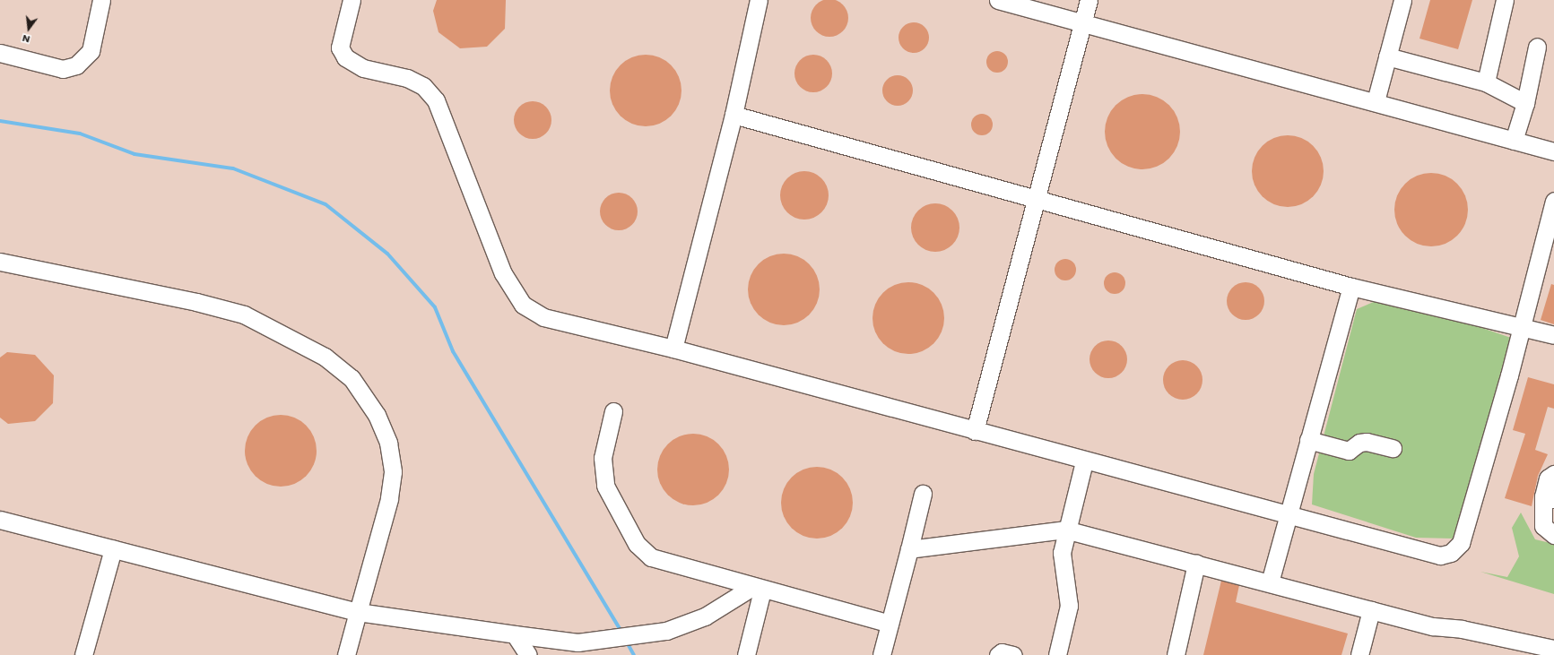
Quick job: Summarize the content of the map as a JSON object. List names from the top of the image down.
{
  "north": "bottom"
}
